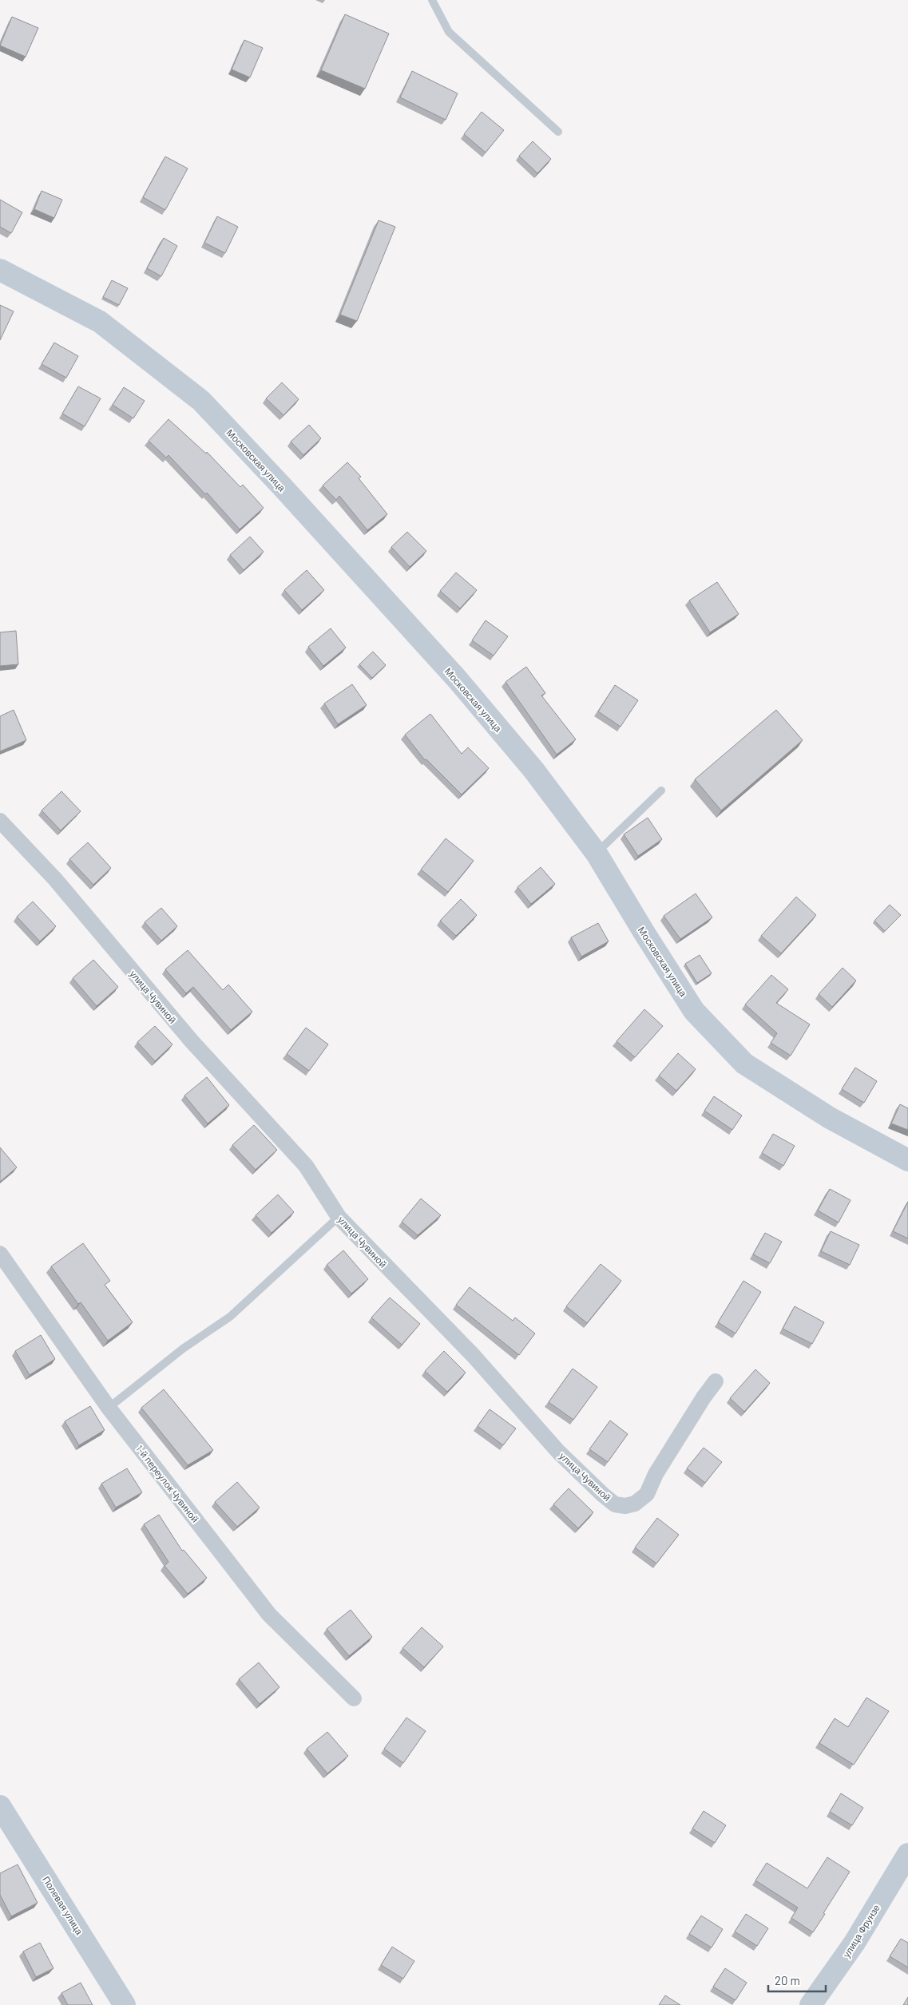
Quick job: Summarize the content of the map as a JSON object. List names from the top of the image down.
{
  "streets": {
    "street": [
      "Московская улица",
      "улица Чувиной",
      "1-й переулок Чувиной",
      "Полевая улица",
      "улица Фрунзе"
    ]
  },
  "scale_bar": "20 m"
}
